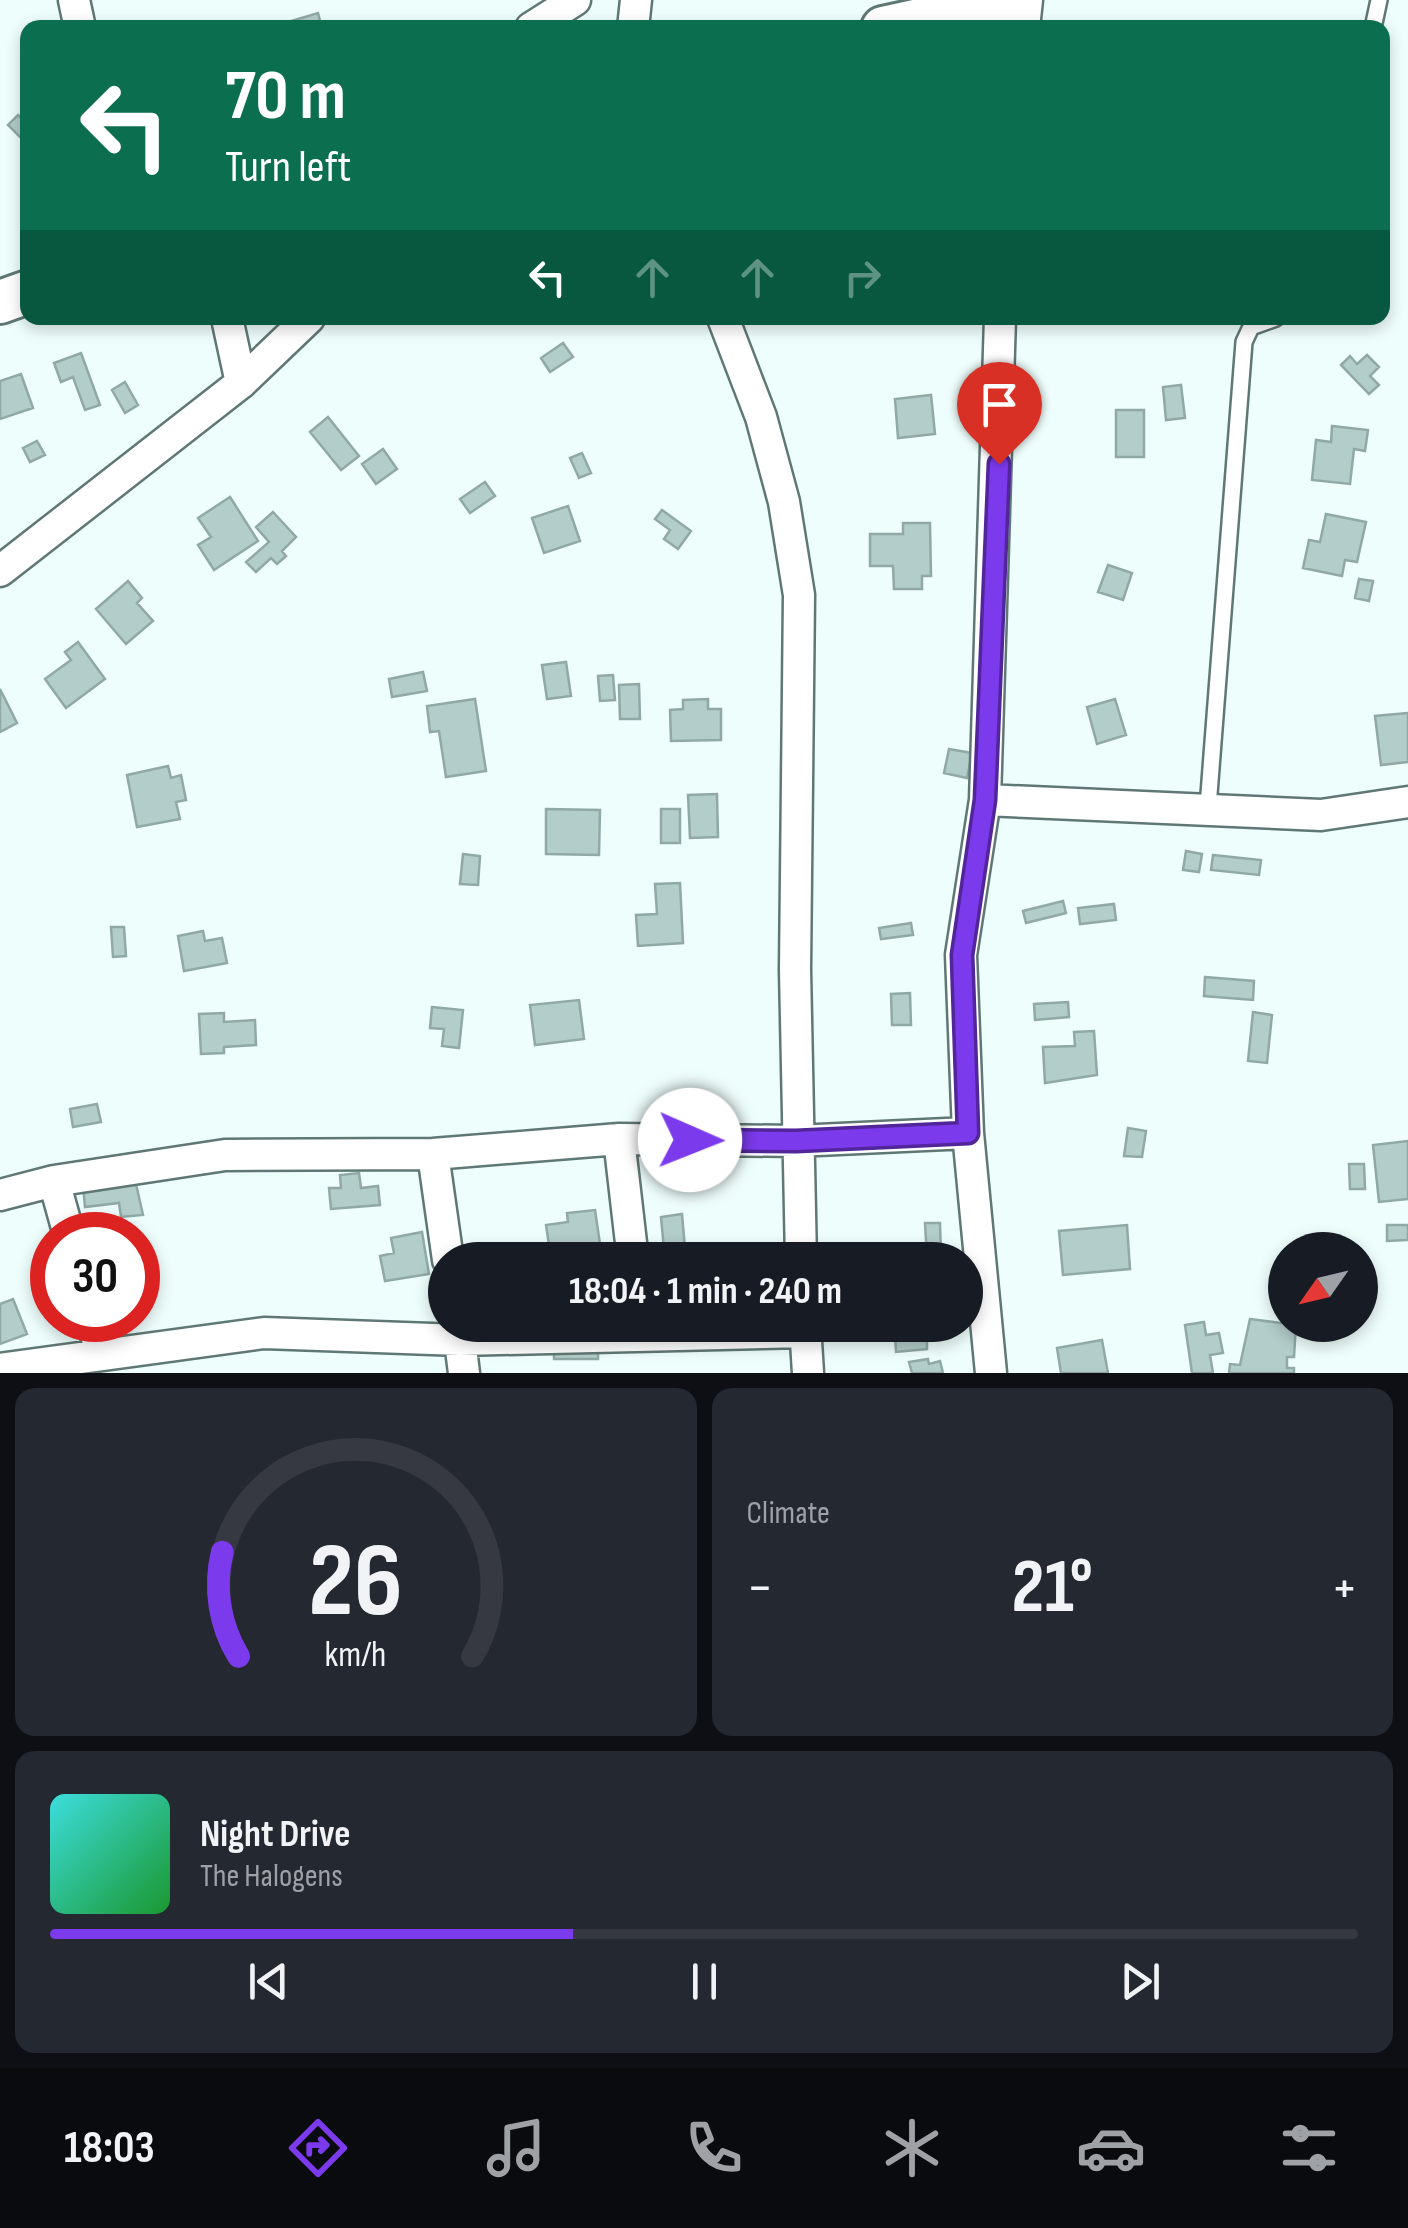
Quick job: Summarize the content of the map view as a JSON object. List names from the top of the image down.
{
  "north": "bottom left",
  "page": {
    "turn": ["70 m", "Turn left"],
    "limit": "30",
    "trip": "18:04 · 1 min · 240 m",
    "tile": "Climate",
    "heat": ["−", "21°", "+"],
    "song": ["Night Drive", "The Halogens"],
    "tabs": "18:03",
    "gauge": ["26", "km/h"]
  }
}
